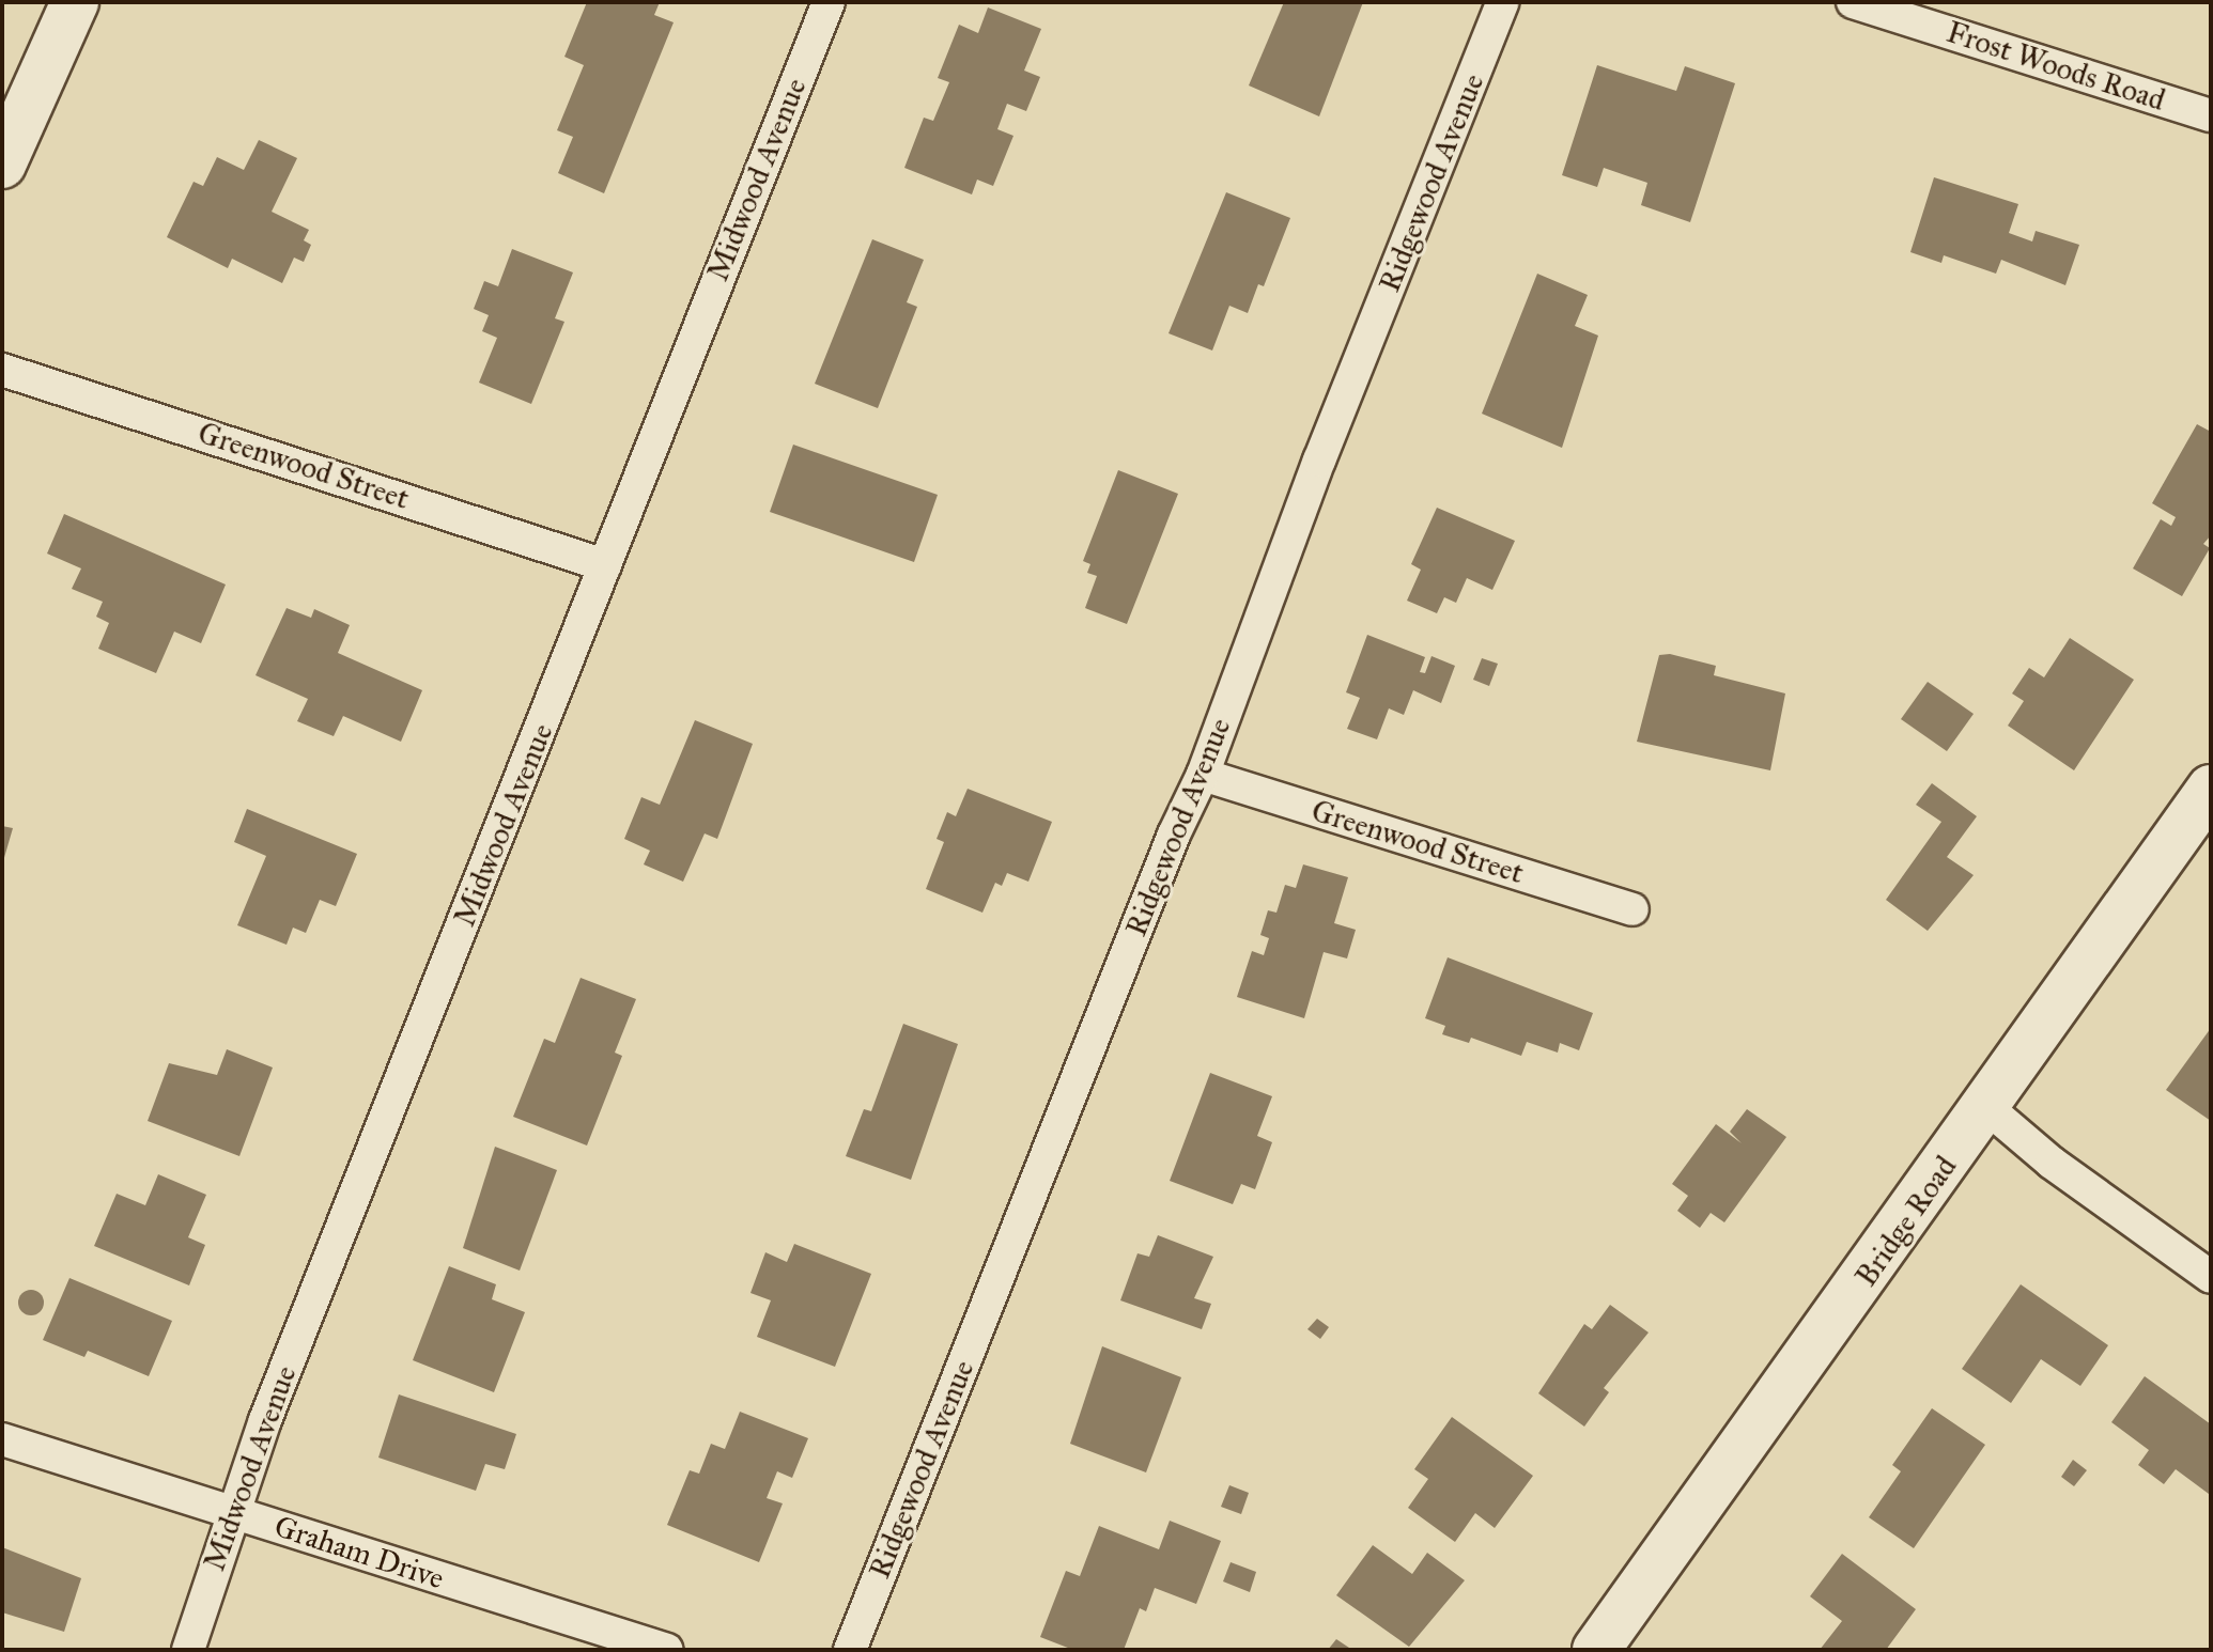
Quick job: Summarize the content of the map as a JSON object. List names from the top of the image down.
{
  "streets": {
    "street": [
      "Frost Woods Road",
      "Midwood Avenue",
      "Ridgewood Avenue",
      "Greenwood Street",
      "Bridge Road",
      "Graham Drive"
    ]
  },
  "crossings": [
    ["Midwood Avenue", "Greenwood Street"],
    ["Midwood Avenue", "Graham Drive"],
    ["Ridgewood Avenue", "Greenwood Street"]
  ]
}
